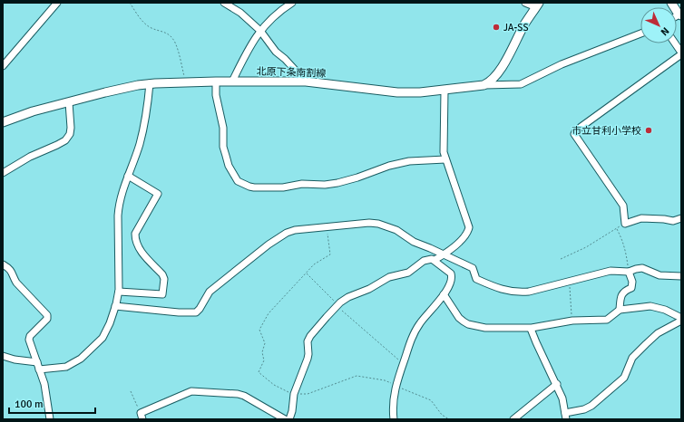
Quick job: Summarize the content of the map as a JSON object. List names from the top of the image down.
{
  "streets": {
    "main road": ["北原下条南割線"]
  },
  "places": ["JA-SS", "市立甘利小学校"],
  "scale_bar": "100 m",
  "north": "bottom right"
}
